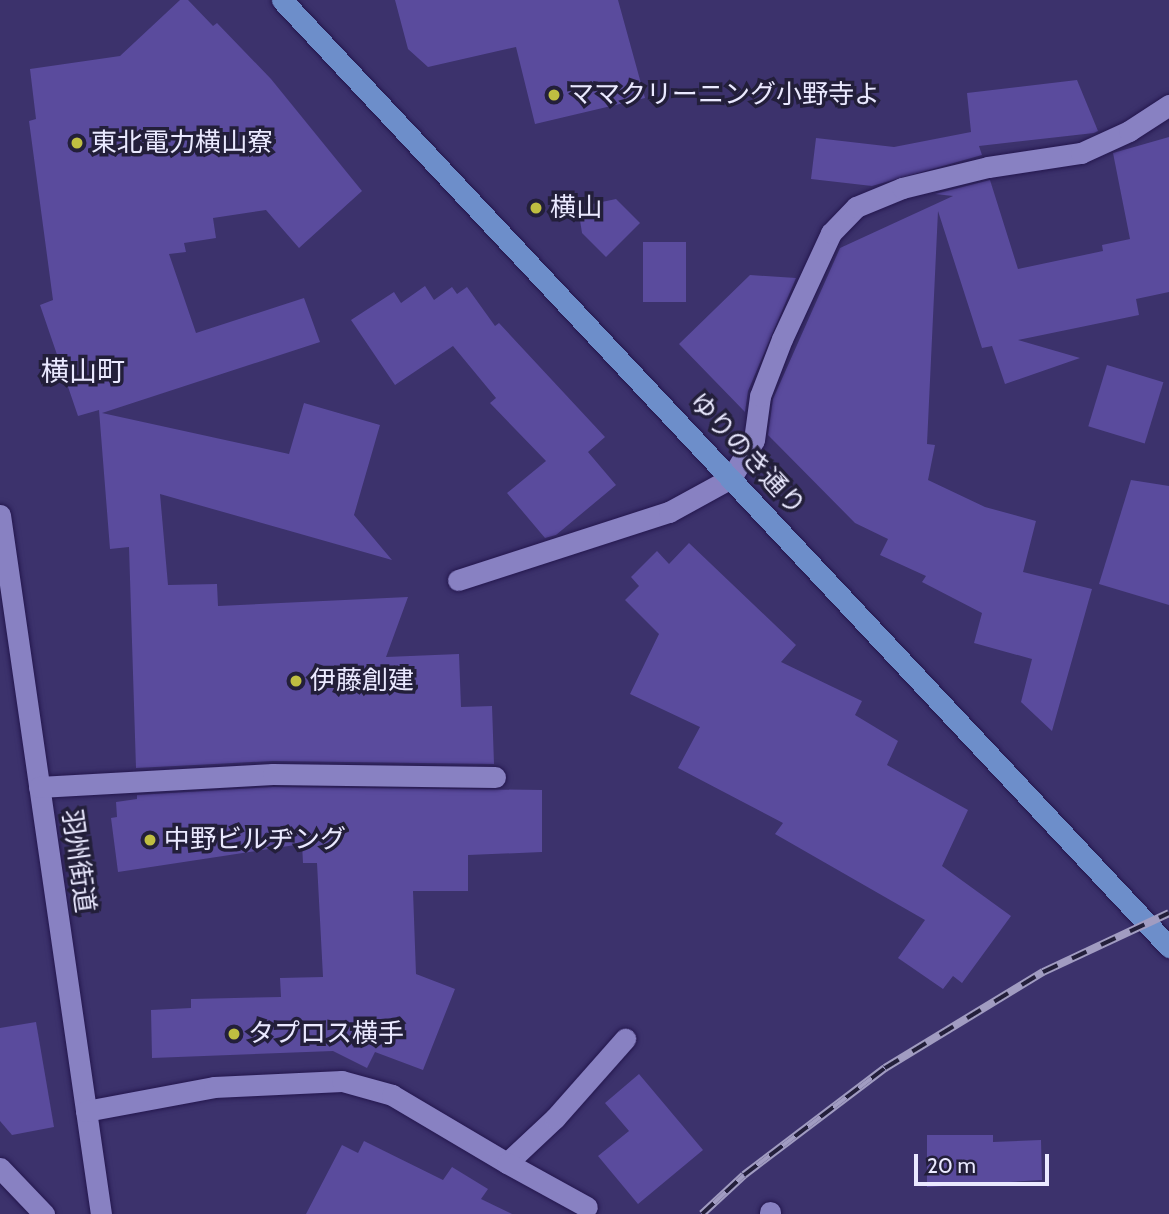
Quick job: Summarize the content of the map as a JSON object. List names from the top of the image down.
{
  "streets": {
    "street": ["ゆりのき通り", "羽州街道"]
  },
  "districts": ["横山町"],
  "places": [
    "ママクリーニング小野寺よ",
    "東北電力横山寮",
    "横山",
    "伊藤創建",
    "中野ビルヂング",
    "タプロス横手"
  ],
  "scale_bar": "20 m"
}
